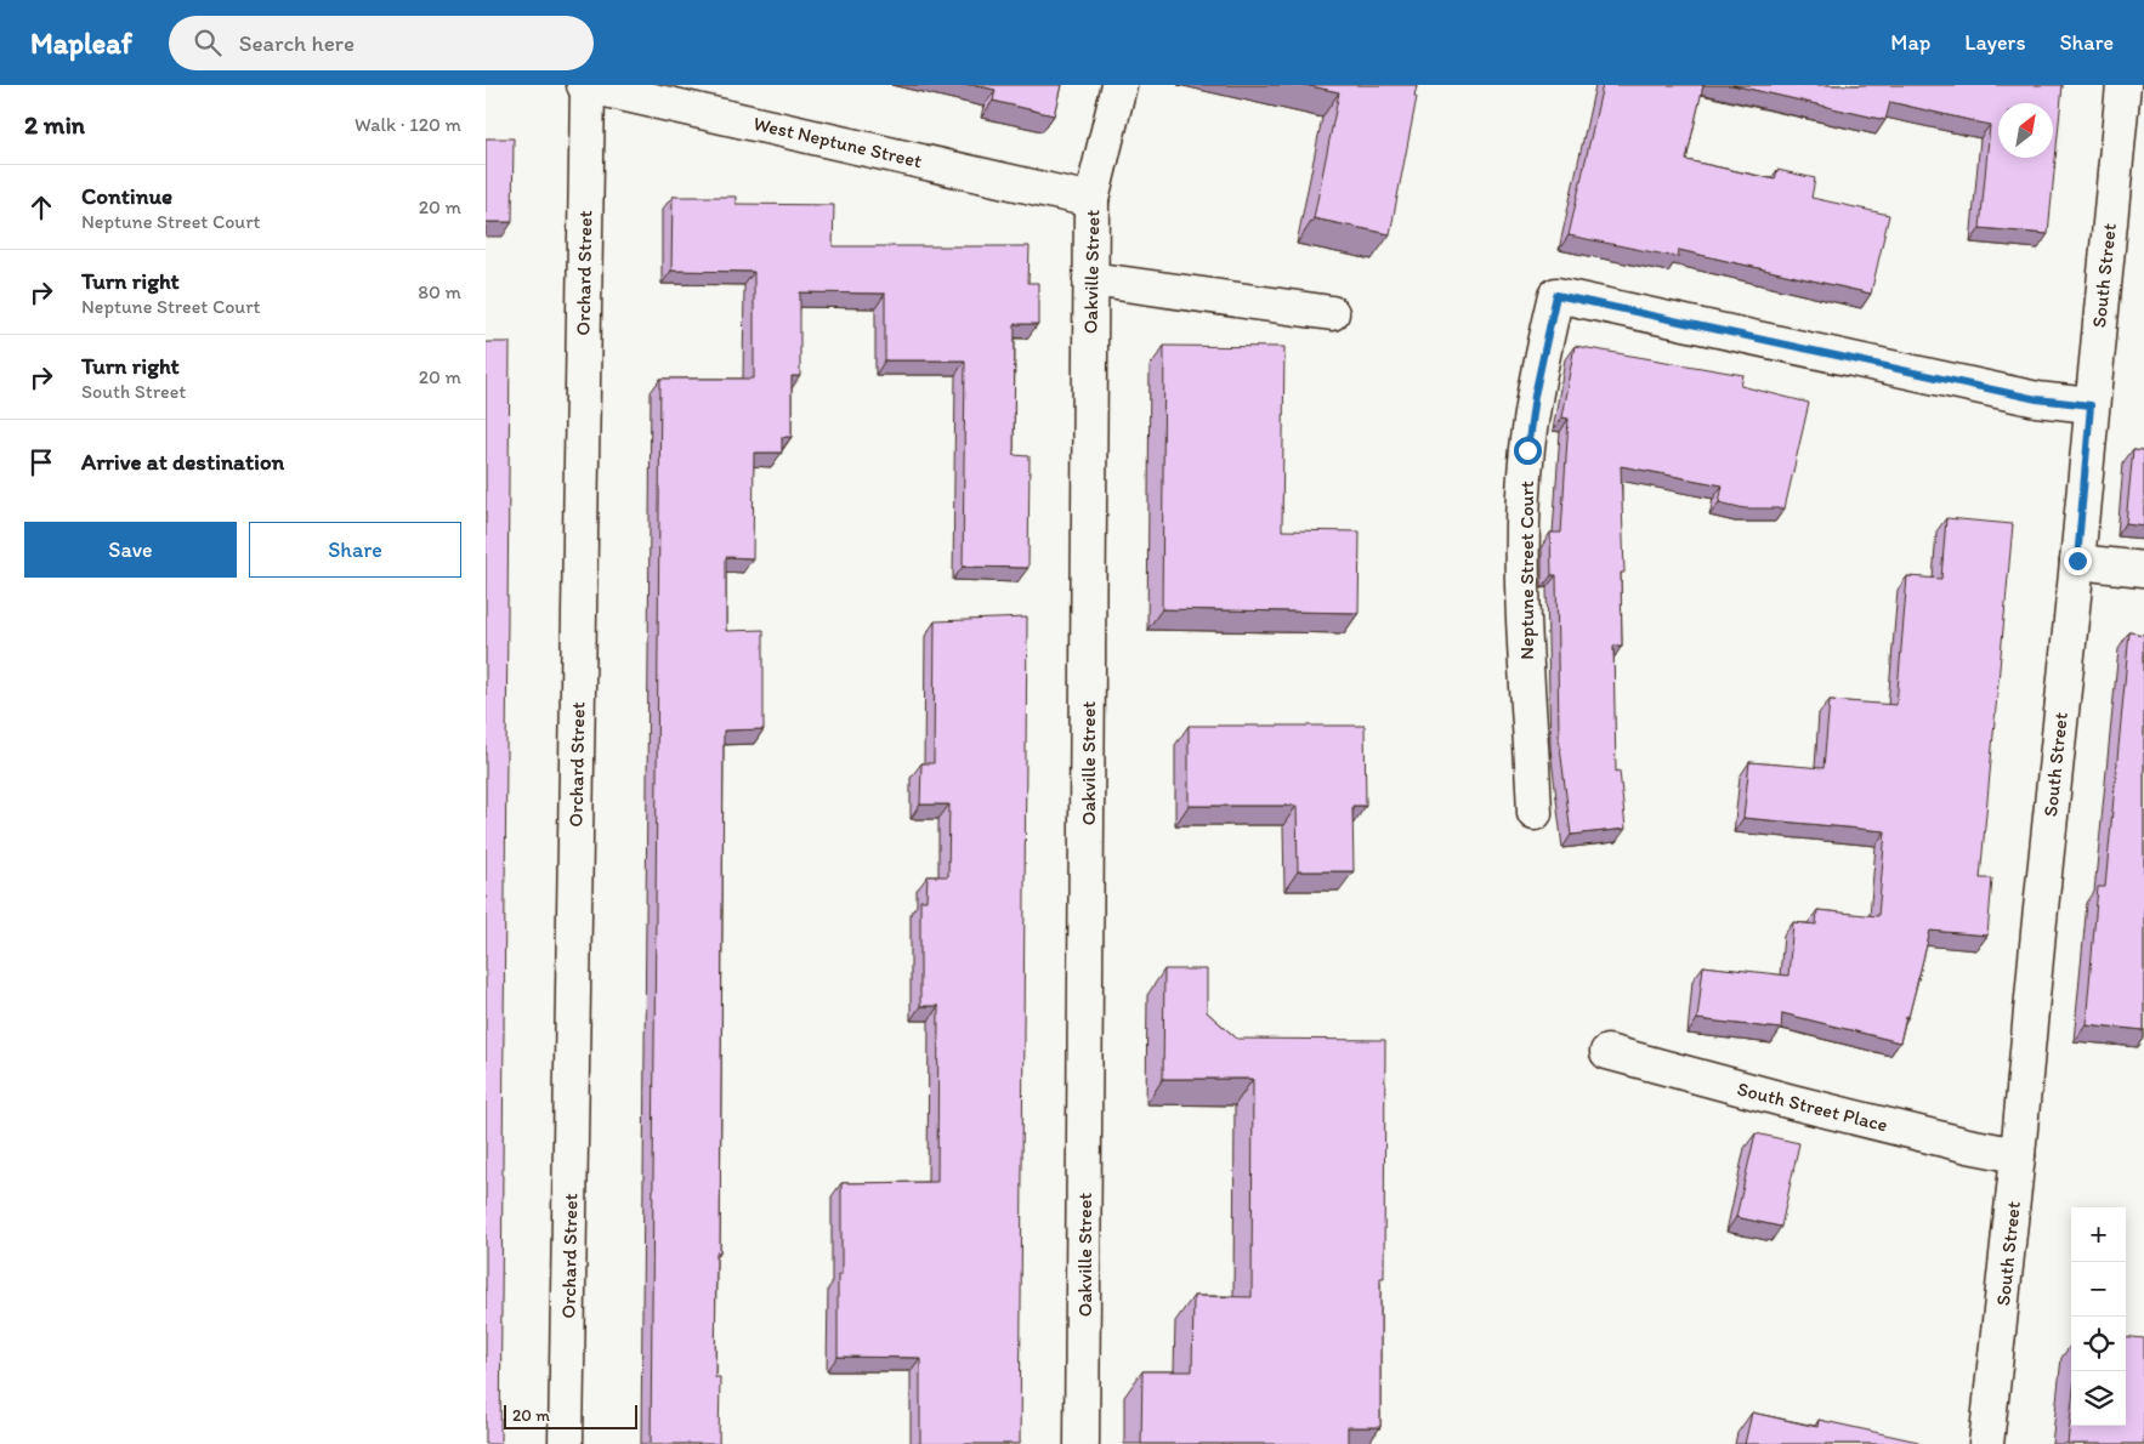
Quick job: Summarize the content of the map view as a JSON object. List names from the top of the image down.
{
  "streets": {
    "street": [
      "West Neptune Street",
      "Oakville Street",
      "Orchard Street",
      "South Street",
      "Neptune Street Court",
      "South Street Place"
    ]
  },
  "crossings": [
    ["West Neptune Street", "Oakville Street"],
    ["West Neptune Street", "Orchard Street"],
    ["South Street", "Neptune Street Court"],
    ["South Street", "South Street Place"]
  ],
  "scale_bar": "20 m",
  "north": "top right",
  "page": {
    "header": "Mapleaf",
    "search": "Search here",
    "nav": ["Map", "Layers", "Share"],
    "heading": ["2 min", "Walk · 120 m"],
    "list": [
      ["Continue", "Neptune Street Court", "20 m"],
      ["Turn right", "Neptune Street Court", "80 m"],
      ["Turn right", "South Street", "20 m"],
      "Arrive at destination"
    ],
    "buttons": ["Save", "Share"],
    "map_buttons": ["+", "−"],
    "scale": "20 m"
  }
}
